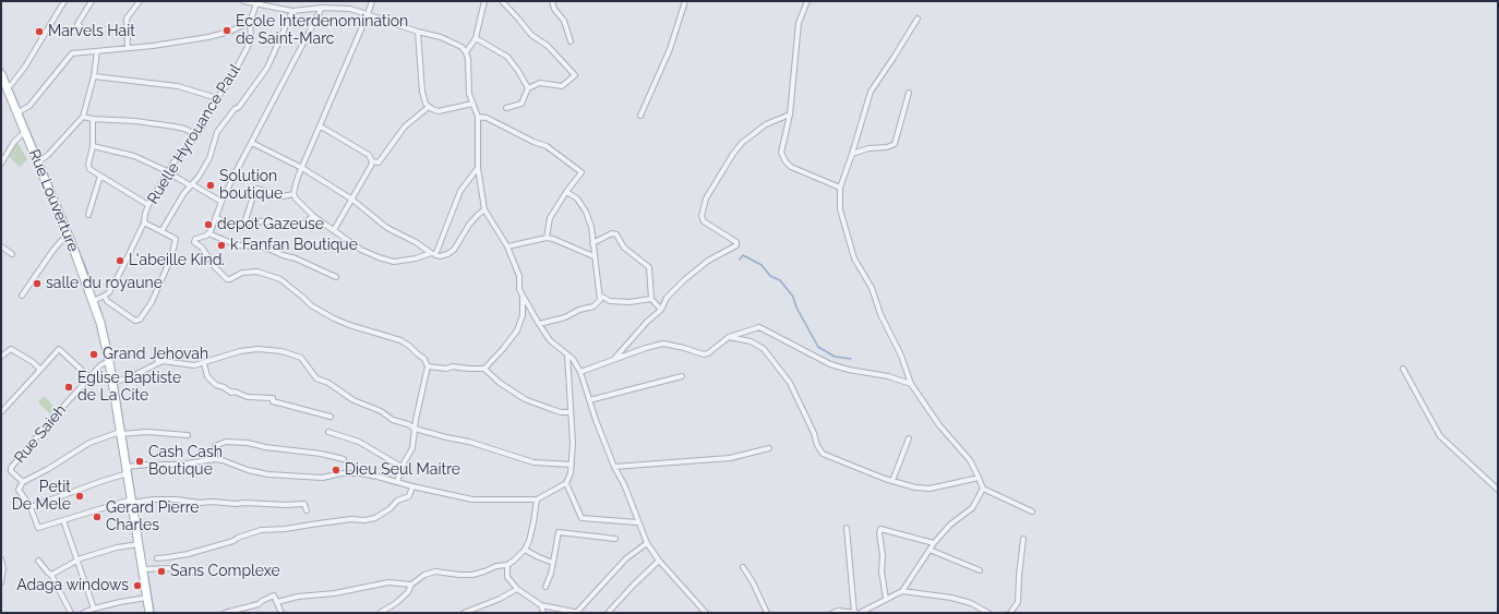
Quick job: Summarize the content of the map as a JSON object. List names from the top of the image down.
{
  "streets": {
    "main road": ["Rue Louverture"],
    "street": ["Ruelle Hyrouance Paul", "Rue Saieh"]
  },
  "crossings": [
    ["Ruelle Hyrouance Paul", "Rue Louverture"],
    ["Rue Louverture", "Rue Saieh"]
  ],
  "places": [
    "Ecole Interdenomination de Saint-Marc",
    "Marvels Hait",
    "Solution boutique",
    "depot Gazeuse",
    "k Fanfan Boutique",
    "L'abeille Kind.",
    "salle du royaune",
    "Grand Jehovah",
    "Eglise Baptiste de La Cite",
    "Cash Cash Boutique",
    "Dieu Seul Maitre",
    "Petit De Mele",
    "Gerard Pierre Charles",
    "Sans Complexe",
    "Adaga windows"
  ]
}
